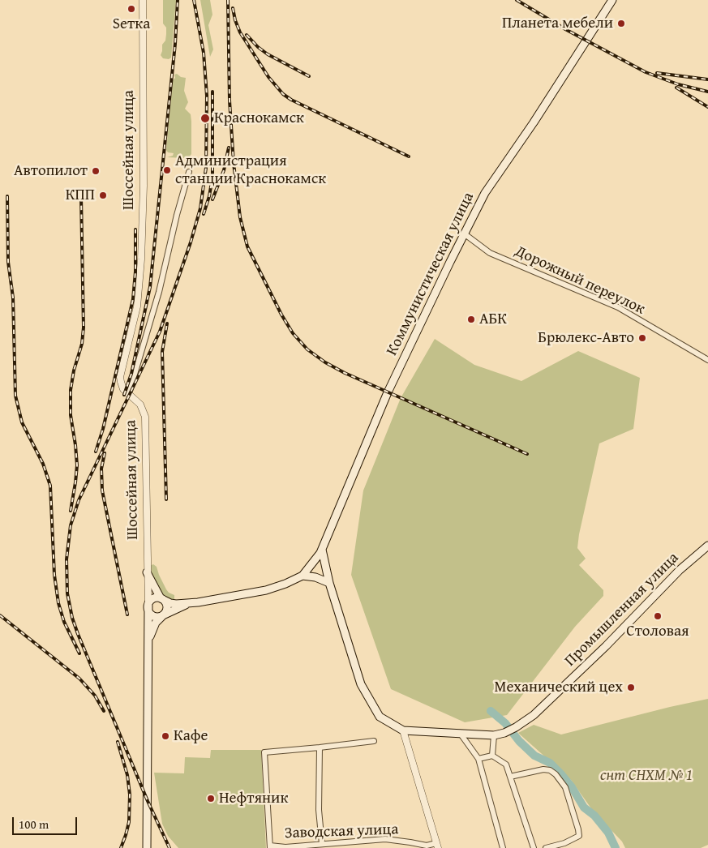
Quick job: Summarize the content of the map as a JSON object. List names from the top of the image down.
{
  "streets": {
    "main road": ["Шоссейная улица", "Коммунистическая улица", "Промышленная улица"],
    "street": ["Дорожный переулок", "Заводская улица"]
  },
  "crossings": [
    ["Коммунистическая улица", "Дорожный переулок"]
  ],
  "parks": ["снт СНХМ № 1"],
  "places": [
    "Sетка",
    "Планета мебели",
    "Краснокамск",
    "Администрация станции Краснокамск",
    "Автопилот",
    "КПП",
    "АБК",
    "Брюлекс-Авто",
    "Столовая",
    "Механический цех",
    "Кафе",
    "Нефтяник"
  ],
  "scale_bar": "100 m"
}
